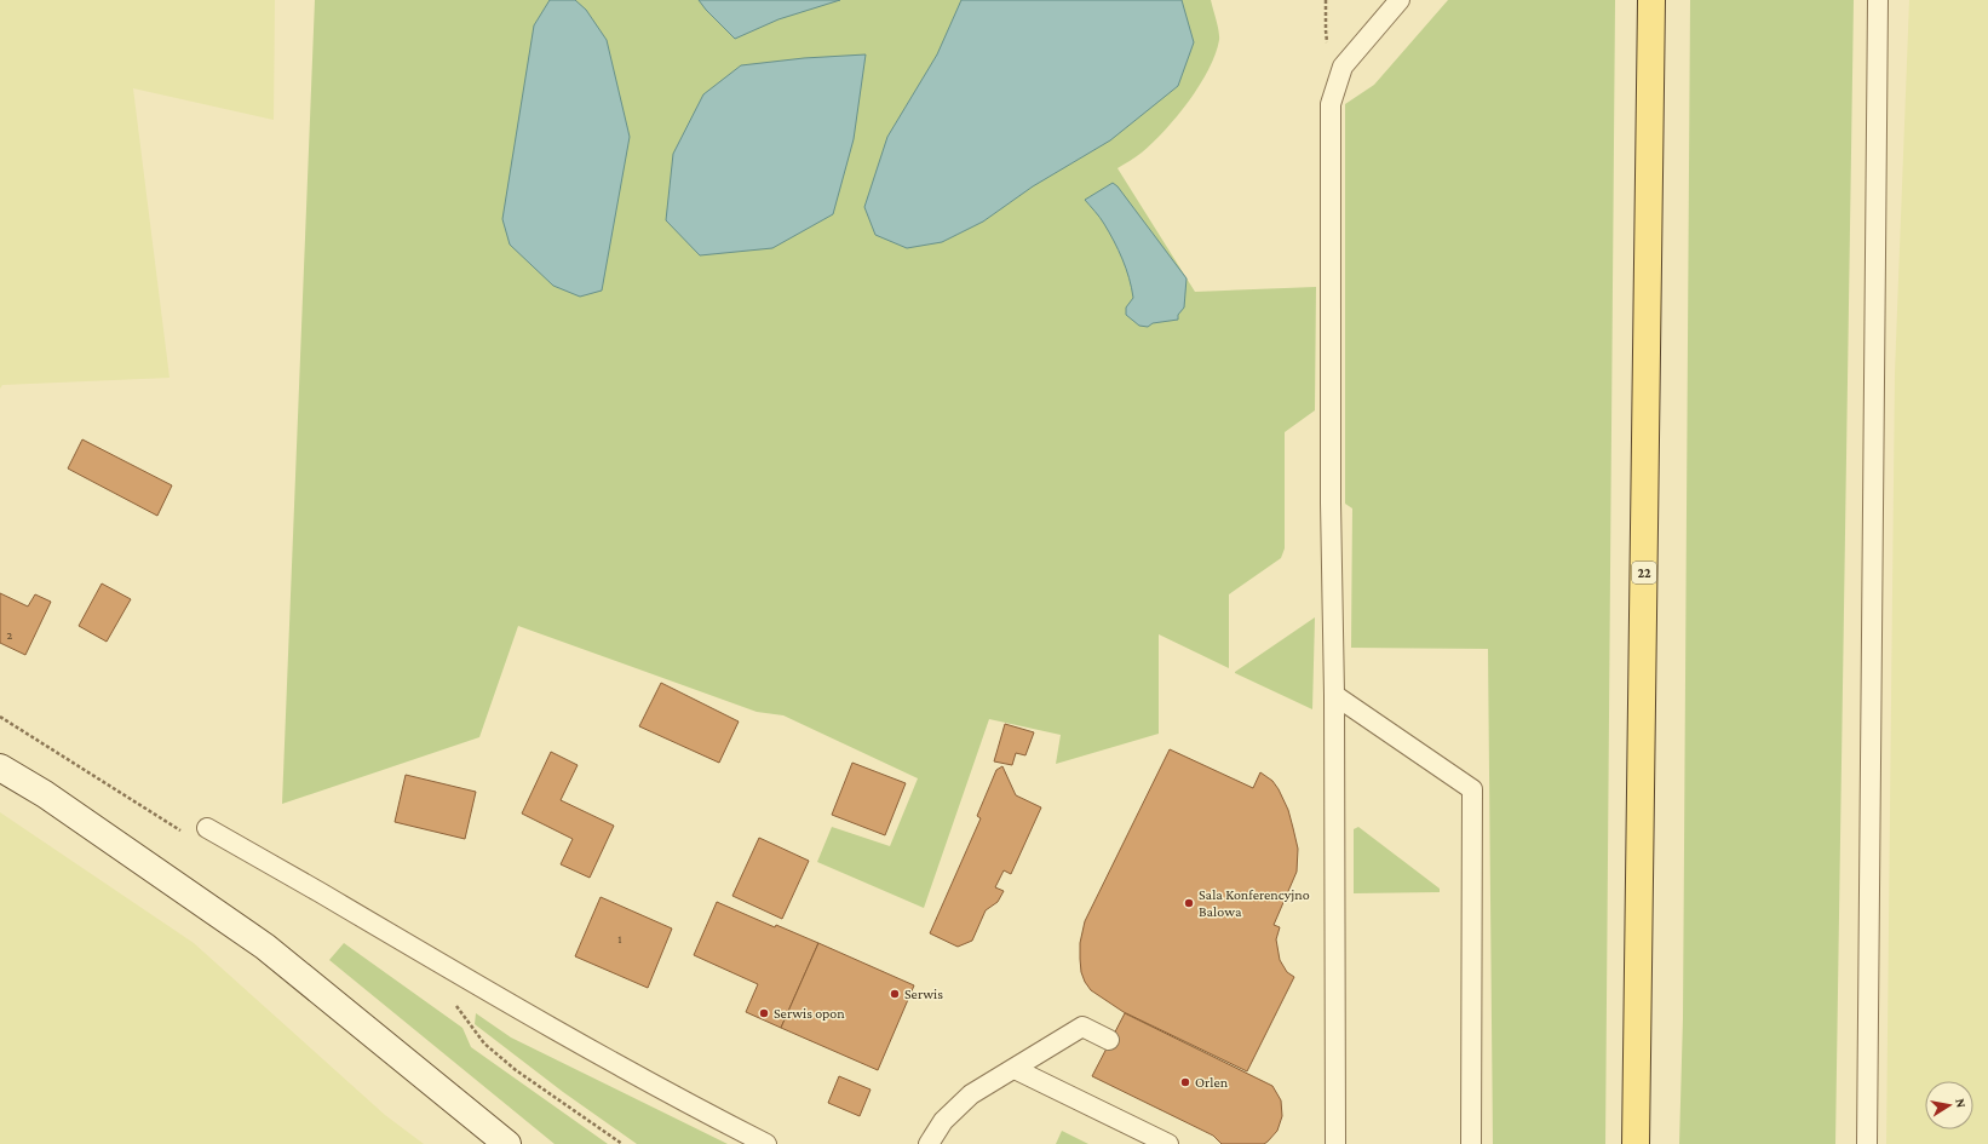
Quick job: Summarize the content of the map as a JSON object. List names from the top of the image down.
{
  "streets": {
    "main road": ["22"]
  },
  "places": [
    "Sala Konferencyjno Balowa",
    "Serwis",
    "Serwis opon",
    "Orlen"
  ],
  "house_numbers": ["2", "1"],
  "north": "right"
}
